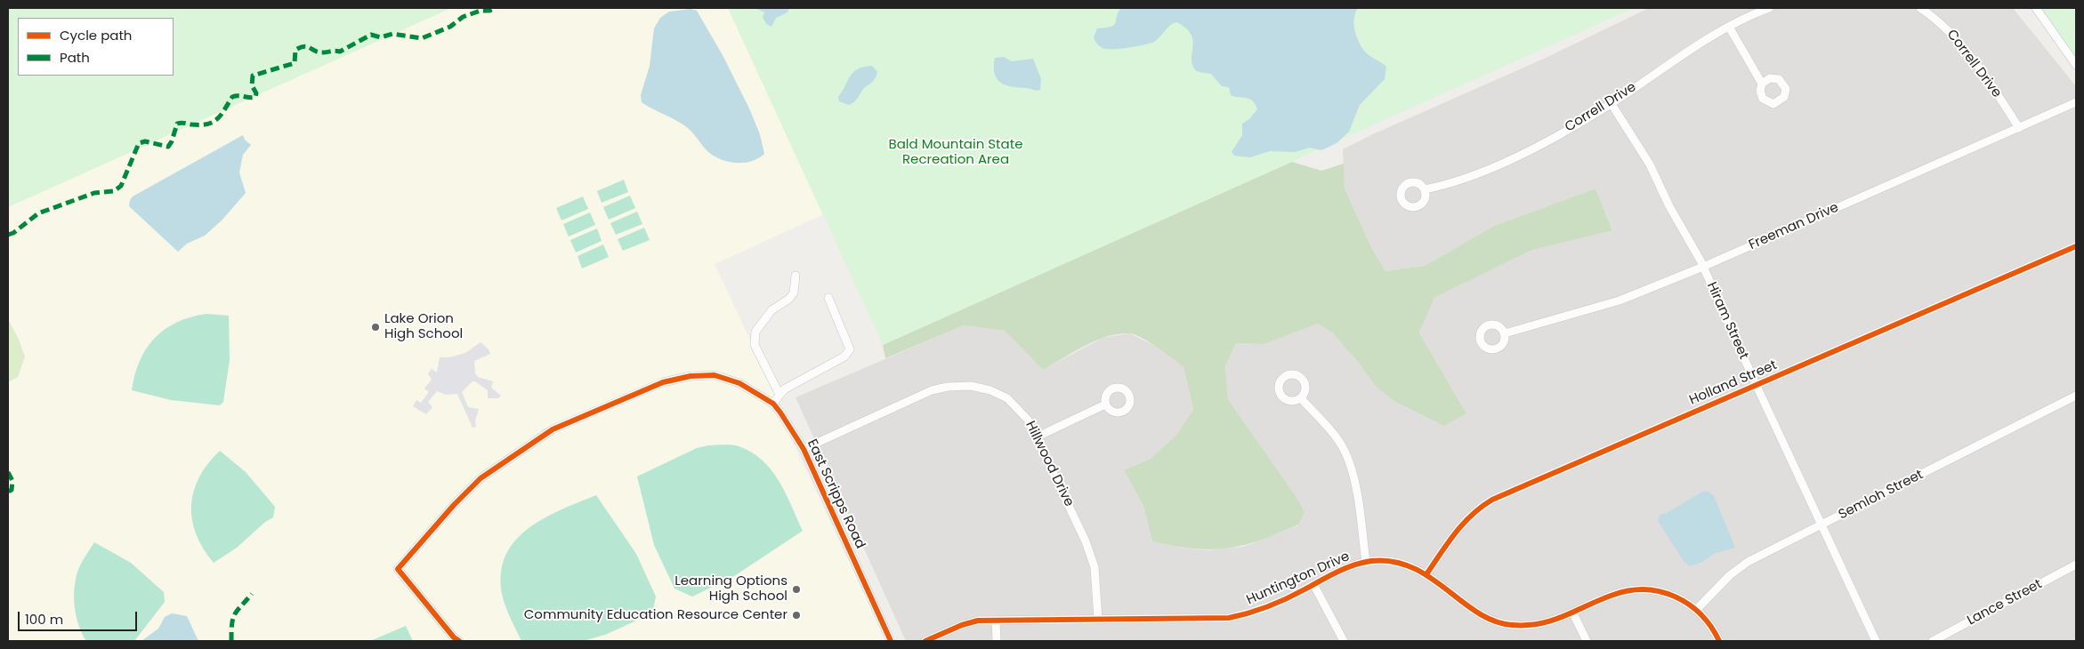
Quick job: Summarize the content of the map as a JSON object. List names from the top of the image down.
{
  "streets": {
    "street": [
      "Correll Drive",
      "Freeman Drive",
      "Hiram Street",
      "Holland Street",
      "Hillwood Drive",
      "East Scripps Road",
      "Semloh Street",
      "Huntington Drive",
      "Lance Street"
    ]
  },
  "crossings": [
    ["Correll Drive", "Freeman Drive"],
    ["Correll Drive", "Hiram Street"],
    ["Freeman Drive", "Hiram Street"],
    ["Hiram Street", "Holland Street"],
    ["Hiram Street", "Semloh Street"],
    ["Holland Street", "Huntington Drive"],
    ["Hillwood Drive", "East Scripps Road"],
    ["Hillwood Drive", "Huntington Drive"],
    ["Semloh Street", "Huntington Drive"]
  ],
  "parks": ["Bald Mountain State Recreation Area"],
  "places": ["Lake Orion High School", "Learning Options High School", "Community Education Resource Center"],
  "legend": ["Cycle path", "Path"],
  "scale_bar": "100 m"
}
